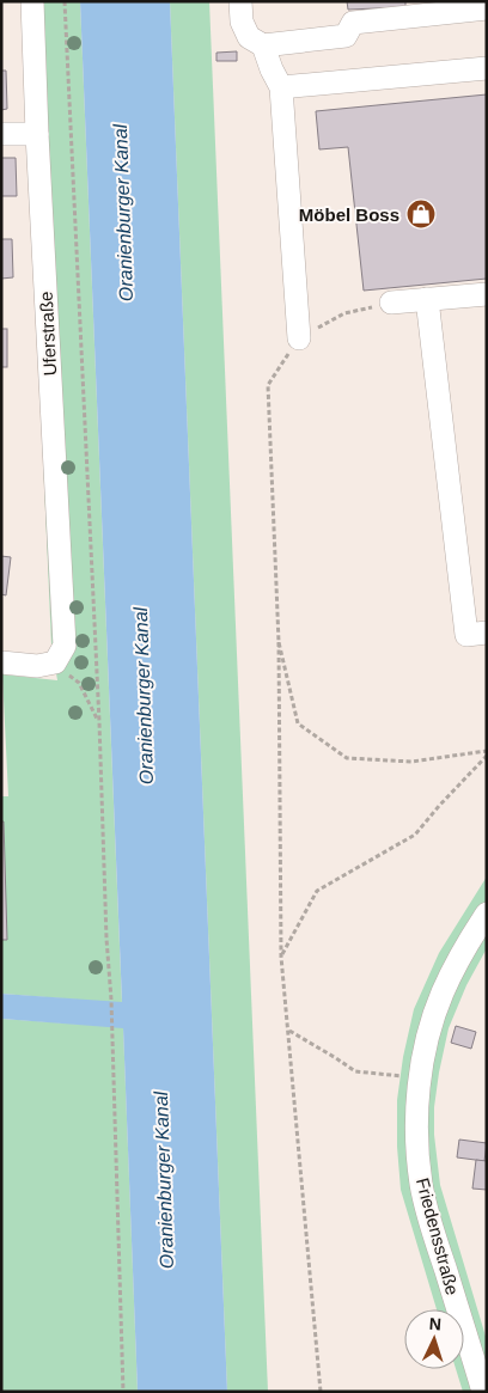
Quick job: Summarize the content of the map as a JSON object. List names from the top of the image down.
{
  "streets": {
    "street": ["Uferstraße", "Friedensstraße"]
  },
  "water": ["Oranienburger Kanal"],
  "places": {
    "shop": ["Möbel Boss"]
  },
  "north": "top"
}
